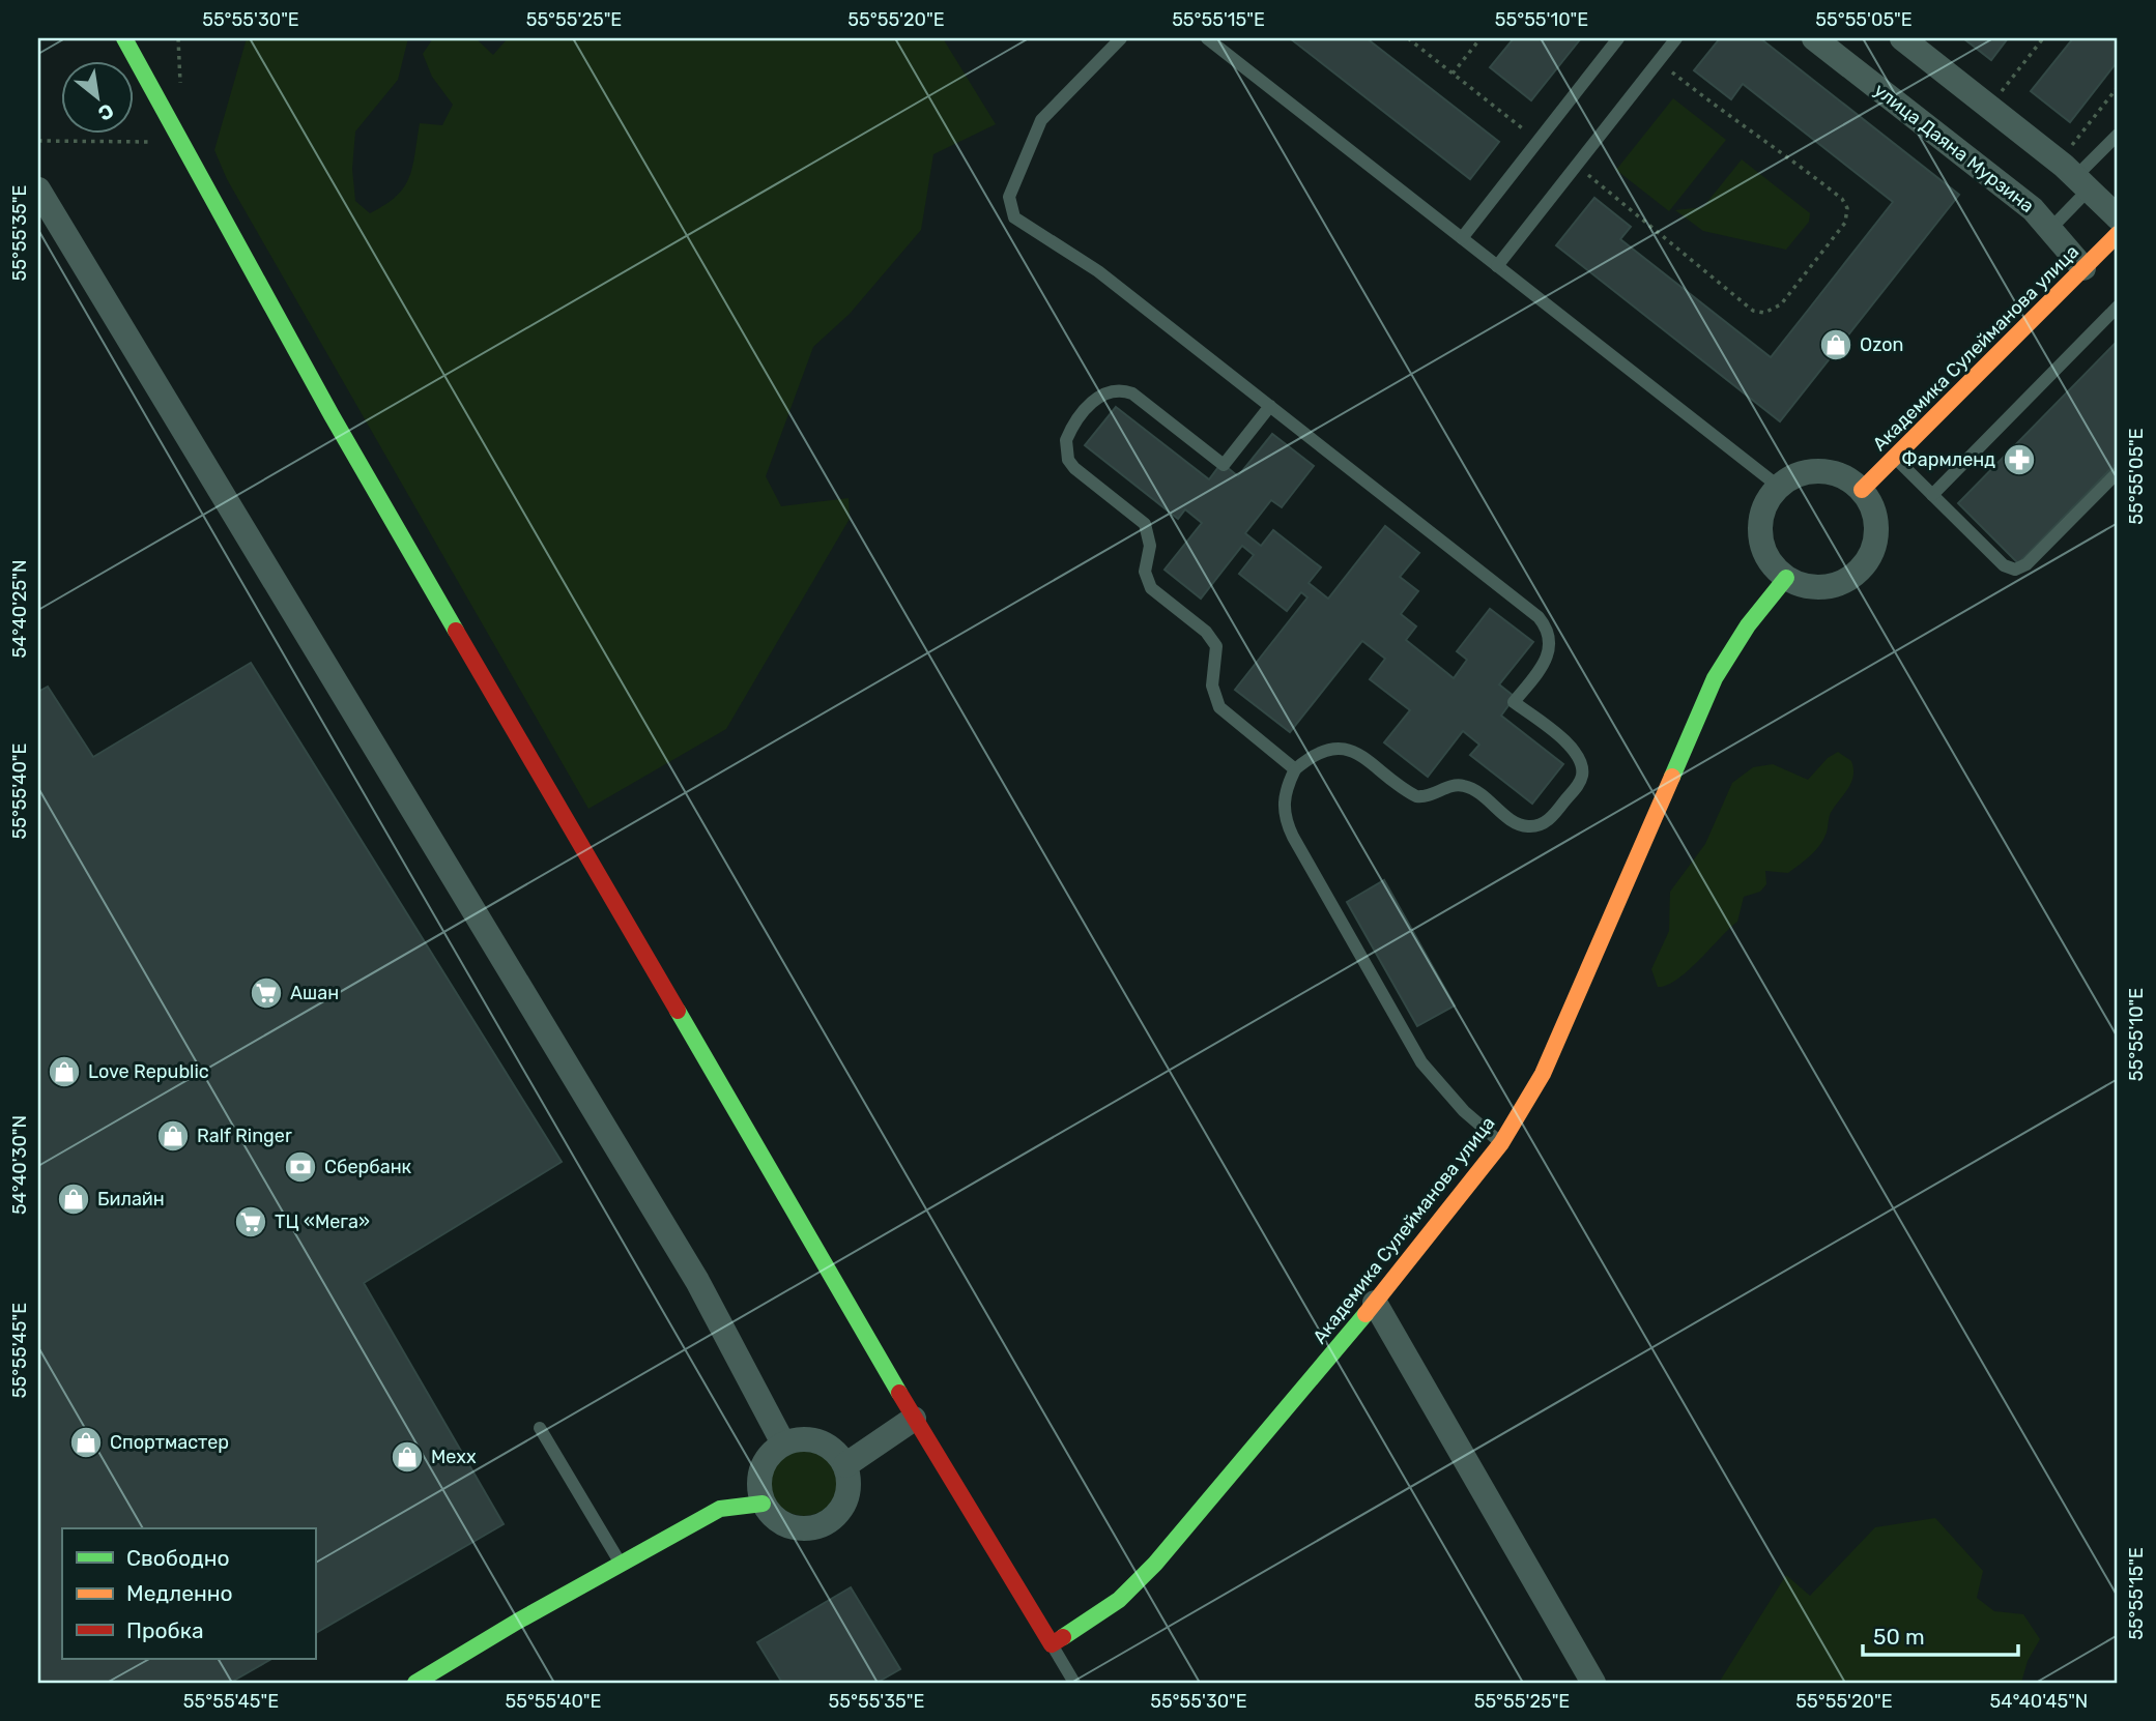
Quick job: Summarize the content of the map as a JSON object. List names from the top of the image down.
{
  "streets": {
    "street": ["улица Даяна Мурзина", "Академика Сулейманова улица"]
  },
  "crossings": [
    ["улица Даяна Мурзина", "Академика Сулейманова улица"]
  ],
  "places": {
    "shop": [
      "Ozon",
      "Love Republic",
      "Ralf Ringer",
      "Билайн",
      "Спортмастер",
      "Mexx"
    ],
    "pharmacy": ["Фармленд"],
    "supermarket": ["Ашан", "ТЦ «Мега»"],
    "bank": ["Сбербанк"]
  },
  "legend": ["Свободно", "Медленно", "Пробка"],
  "scale_bar": "50 m",
  "north": "bottom right",
  "coordinates": [
    "55°55'30\"E",
    "55°55'25\"E",
    "55°55'20\"E",
    "55°55'15\"E",
    "55°55'10\"E",
    "55°55'05\"E",
    "55°55'35\"E",
    "54°40'25\"N",
    "55°55'40\"E",
    "54°40'30\"N",
    "55°55'45\"E",
    "54°40'45\"N"
  ]
}
